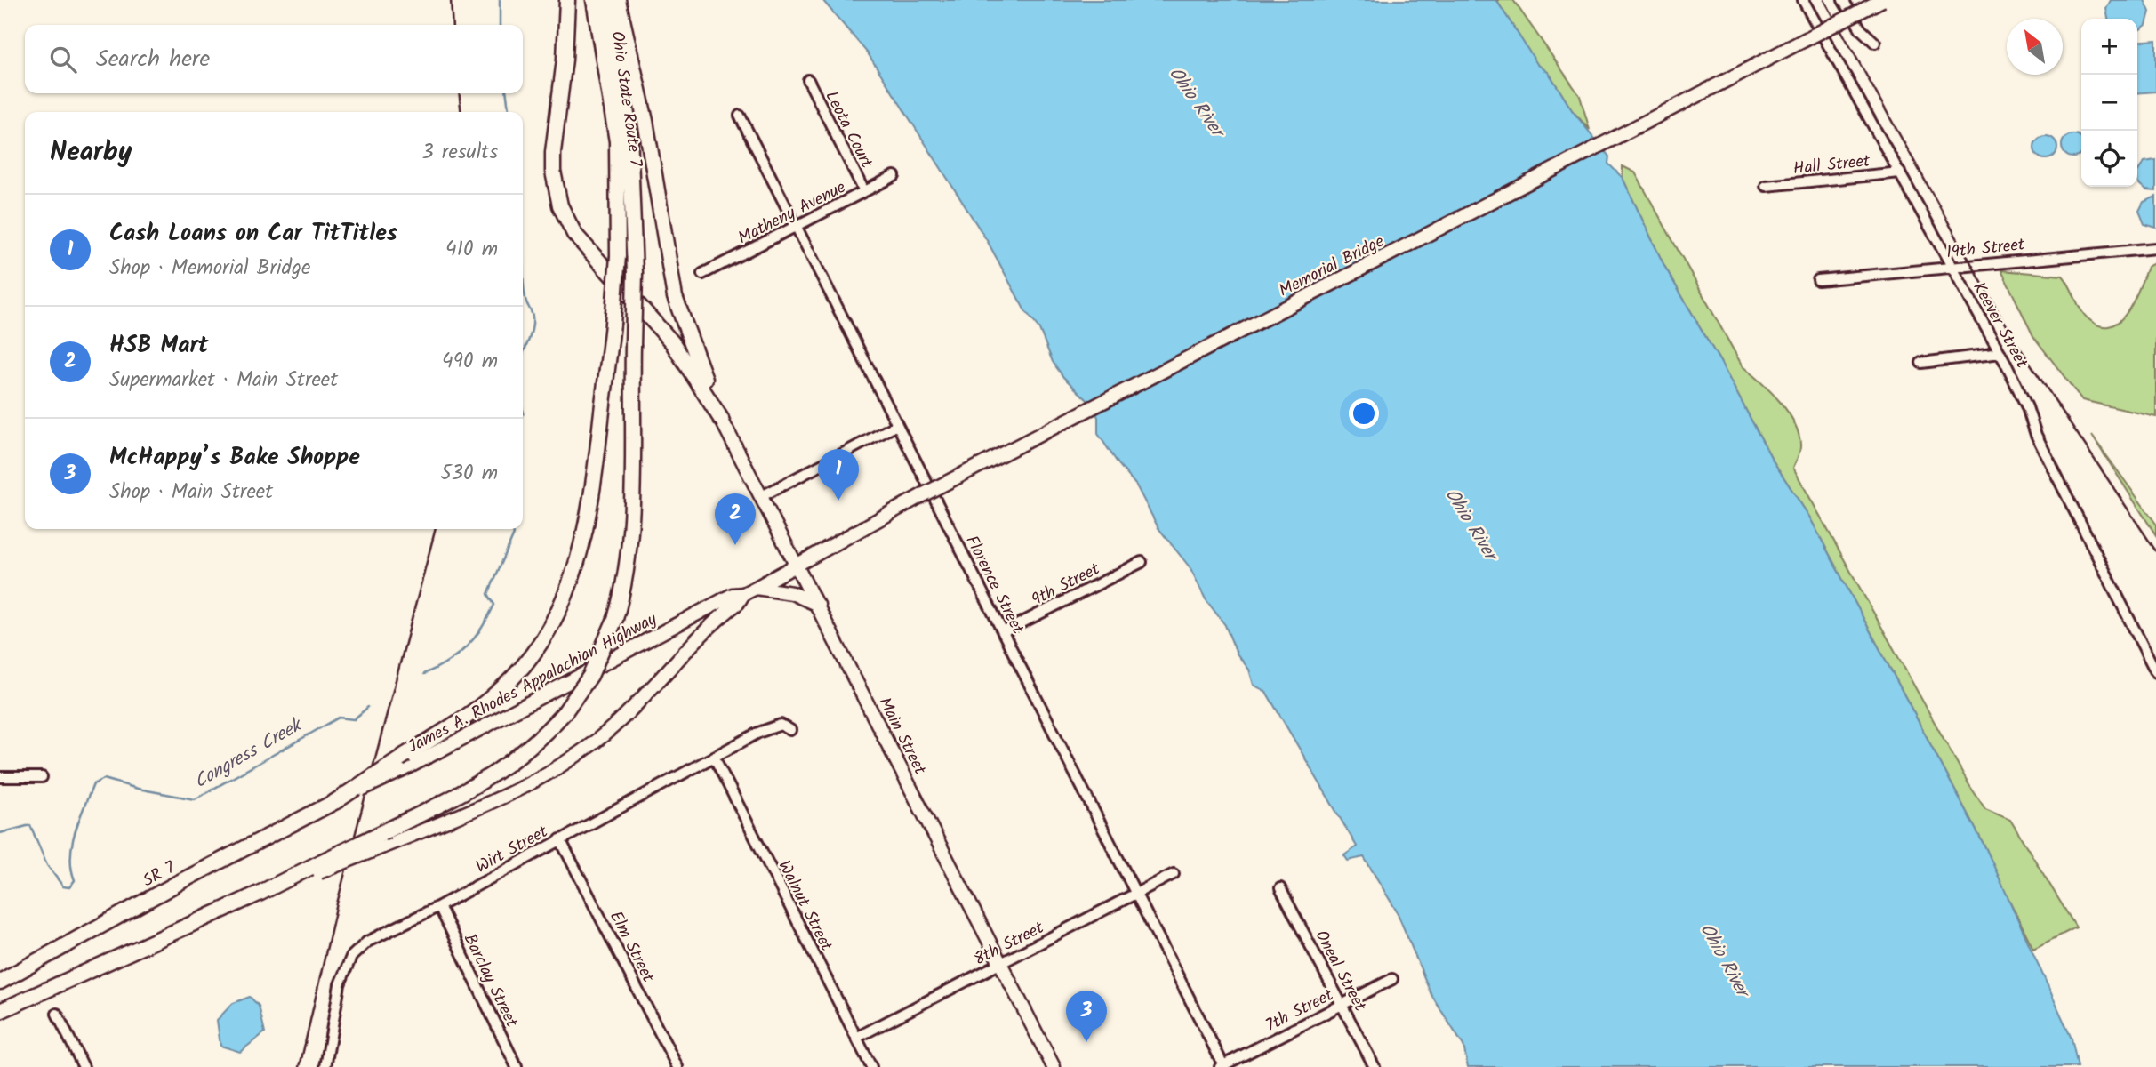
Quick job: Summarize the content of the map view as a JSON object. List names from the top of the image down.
{
  "streets": {
    "highway": ["Ohio State Route 7", "SR 7"],
    "main road": ["Memorial Bridge", "James A. Rhodes Appalachian Highway", "Main Street"],
    "street": [
      "Leota Court",
      "Hall Street",
      "Matheny Avenue",
      "19th Street",
      "Keever Street",
      "9th Street",
      "Florence Street",
      "Wirt Street",
      "Walnut Street",
      "8th Street",
      "Elm Street",
      "Oneal Street",
      "Barclay Street",
      "7th Street"
    ]
  },
  "crossings": [
    ["Ohio State Route 7", "James A. Rhodes Appalachian Highway"],
    ["Ohio State Route 7", "SR 7"],
    ["Leota Court", "Matheny Avenue"],
    ["Hall Street", "Keever Street"],
    ["Matheny Avenue", "Florence Street"],
    ["19th Street", "Keever Street"],
    ["Memorial Bridge", "James A. Rhodes Appalachian Highway"],
    ["Memorial Bridge", "Main Street"],
    ["9th Street", "Florence Street"],
    ["Florence Street", "8th Street"],
    ["Florence Street", "7th Street"],
    ["James A. Rhodes Appalachian Highway", "Main Street"],
    ["James A. Rhodes Appalachian Highway", "SR 7"],
    ["Main Street", "8th Street"],
    ["Wirt Street", "Walnut Street"],
    ["Wirt Street", "Elm Street"],
    ["Wirt Street", "Barclay Street"],
    ["Walnut Street", "8th Street"],
    ["Oneal Street", "7th Street"]
  ],
  "water": ["Ohio River", "Congress Creek"],
  "north": "top left",
  "page": {
    "map_buttons": ["+", "−"],
    "search": "Search here",
    "heading": ["Nearby", "3 results"],
    "list": [
      {
        "mark": "1",
        "name": "Cash Loans on Car TitTitles",
        "note": "Shop · Memorial Bridge",
        "value": "410 m"
      },
      {
        "mark": "2",
        "name": "HSB Mart",
        "note": "Supermarket · Main Street",
        "value": "490 m"
      },
      {
        "mark": "3",
        "name": "McHappy’s Bake Shoppe",
        "note": "Shop · Main Street",
        "value": "530 m"
      }
    ],
    "pins": ["1", "2", "3"]
  }
}
